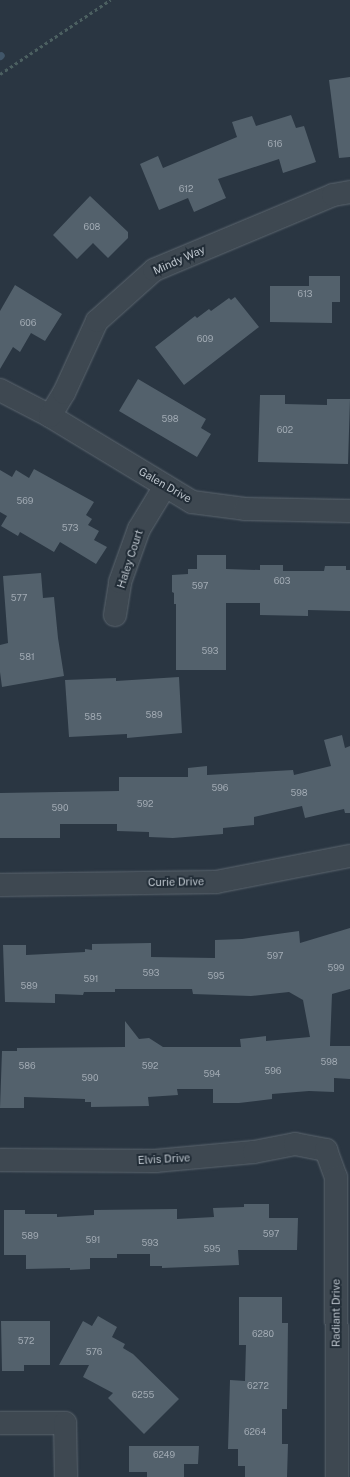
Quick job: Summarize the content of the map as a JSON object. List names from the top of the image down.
{
  "streets": {
    "street": [
      "Mindy Way",
      "Galen Drive",
      "Haley Court",
      "Curie Drive",
      "Elvis Drive",
      "Radiant Drive"
    ]
  },
  "crossings": [
    ["Mindy Way", "Galen Drive"],
    ["Galen Drive", "Haley Court"],
    ["Elvis Drive", "Radiant Drive"]
  ],
  "house_numbers": [
    "616",
    "612",
    "608",
    "613",
    "606",
    "609",
    "598",
    "602",
    "569",
    "573",
    "603",
    "597",
    "577",
    "593",
    "581",
    "589",
    "585",
    "596",
    "598",
    "592",
    "590",
    "597",
    "599",
    "593",
    "595",
    "591",
    "589",
    "598",
    "586",
    "592",
    "596",
    "594",
    "590",
    "597",
    "589",
    "591",
    "593",
    "595",
    "6280",
    "572",
    "576",
    "6272",
    "6255",
    "6264",
    "6249"
  ]
}
